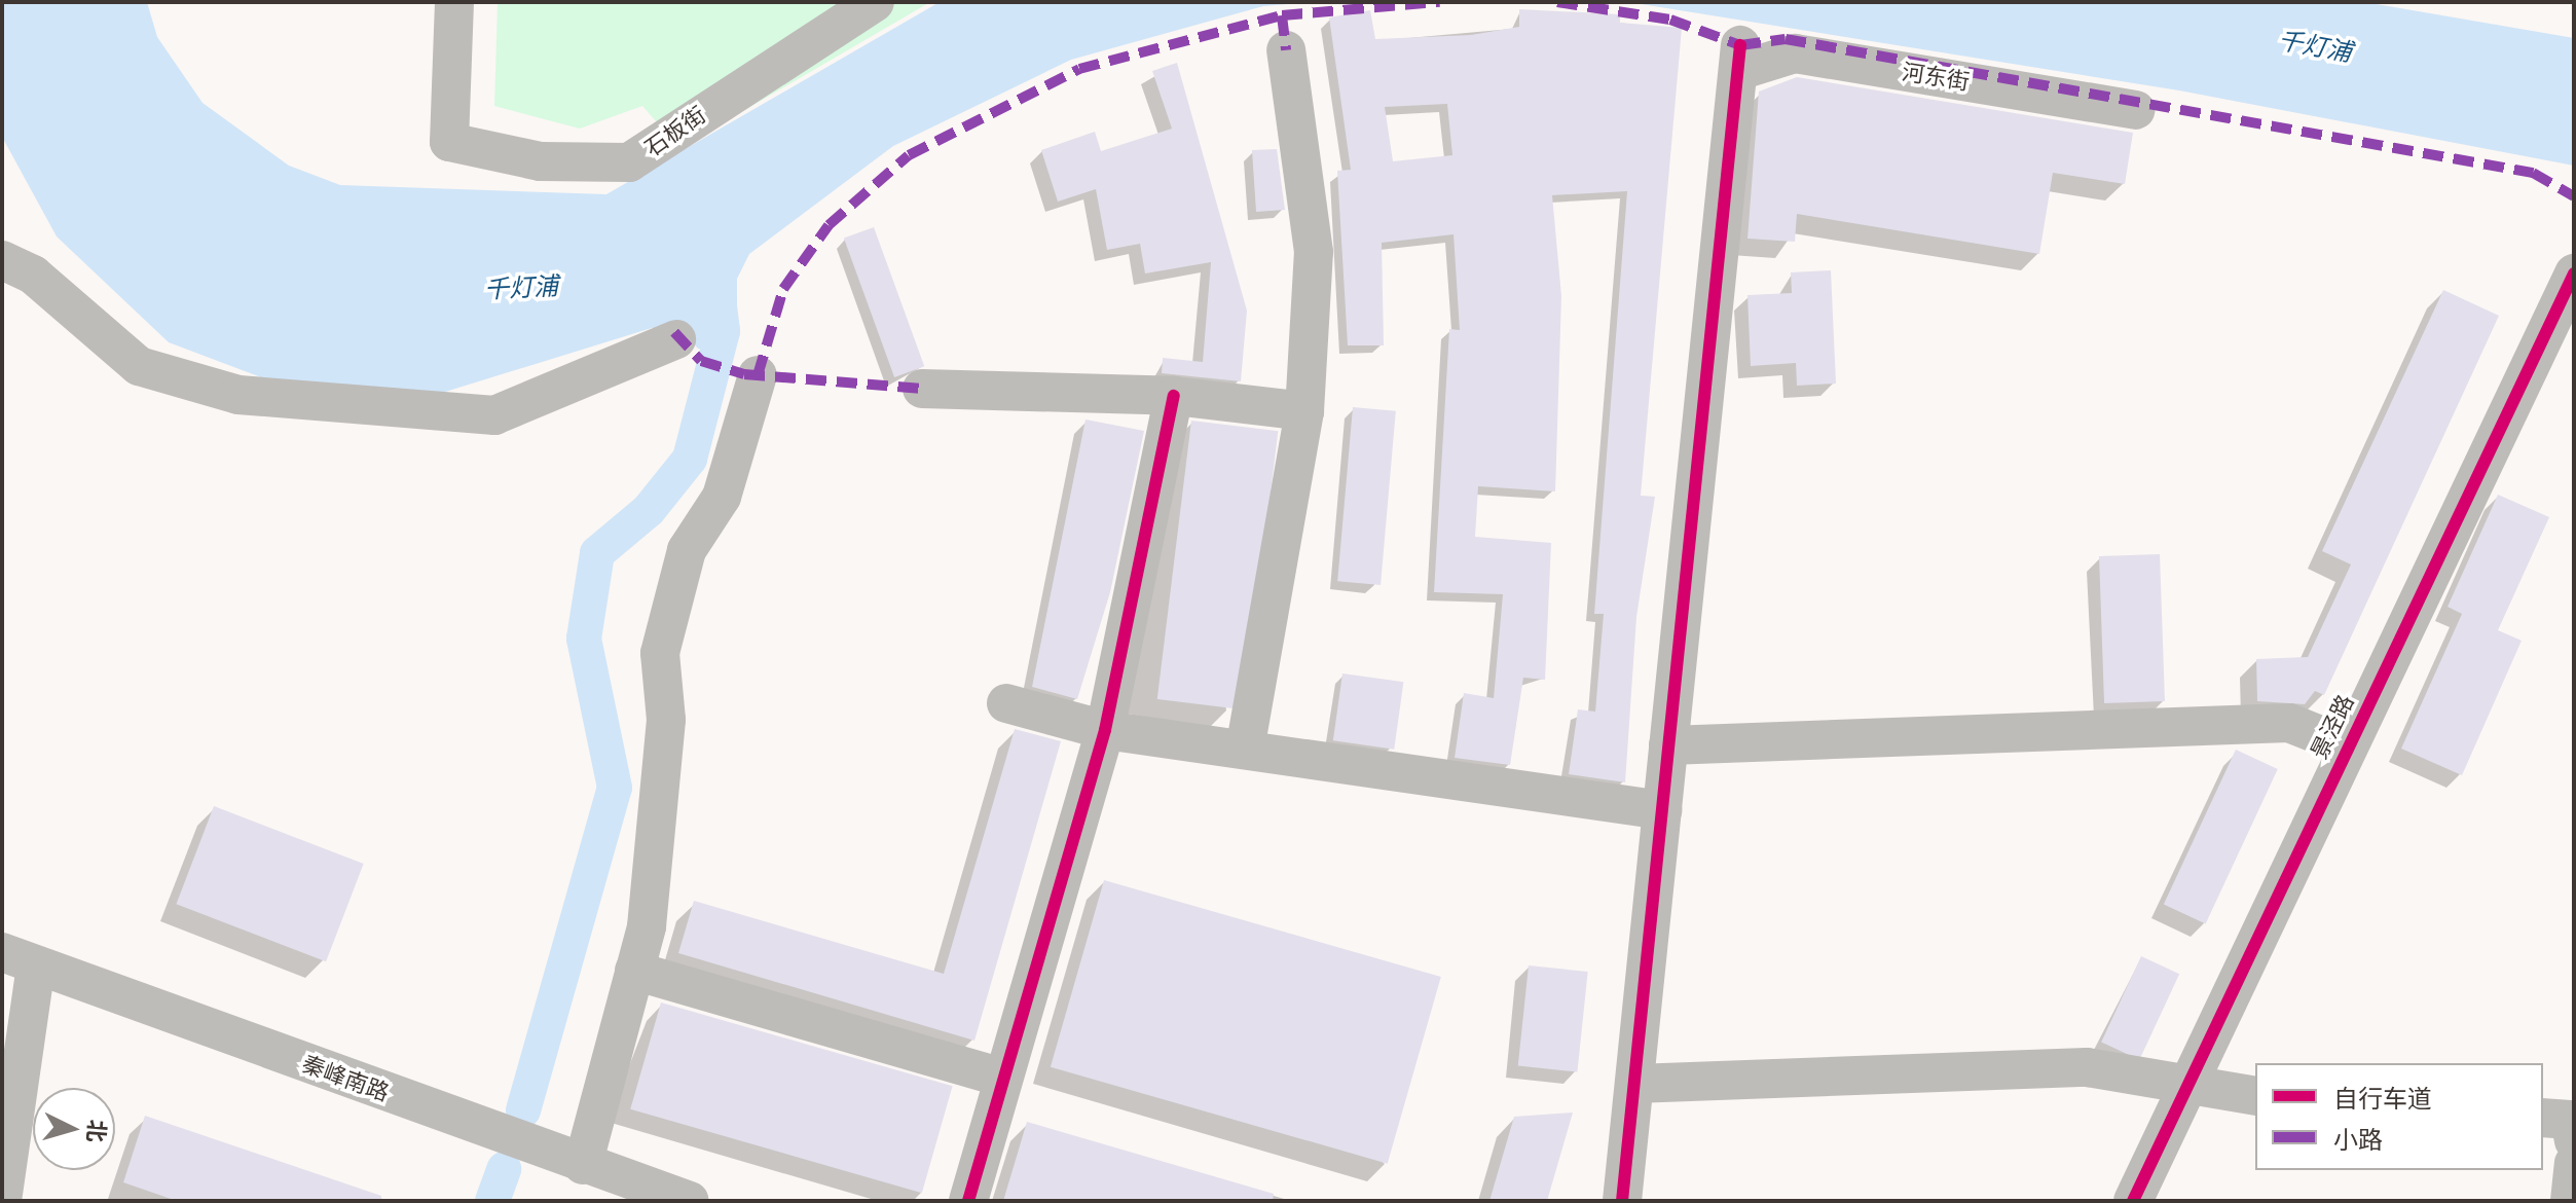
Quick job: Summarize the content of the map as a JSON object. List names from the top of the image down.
{
  "streets": {
    "street": [
      "河东街",
      "石板街",
      "景泾路",
      "秦峰南路"
    ]
  },
  "water": ["千灯浦"],
  "legend": ["自行车道", "小路"],
  "north": "right"
}
